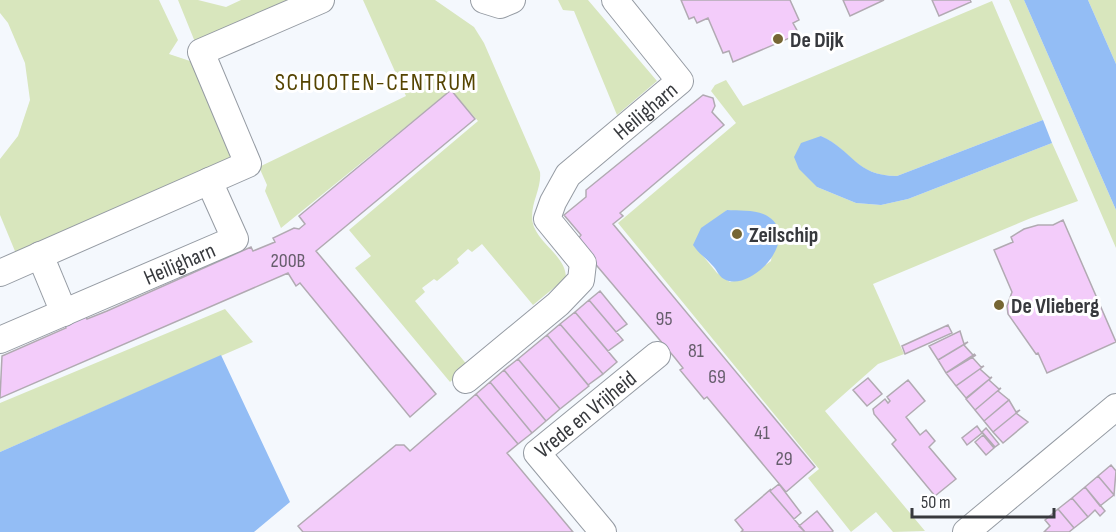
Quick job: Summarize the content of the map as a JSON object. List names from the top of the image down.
{
  "streets": {
    "street": ["Heiligharn", "Vrede en Vrijheid"]
  },
  "districts": ["SCHOOTEN-CENTRUM"],
  "places": ["De Dijk", "Zeilschip", "De Vlieberg"],
  "house_numbers": [
    "200B",
    "95",
    "81",
    "69",
    "41",
    "29"
  ],
  "scale_bar": "50 m"
}
